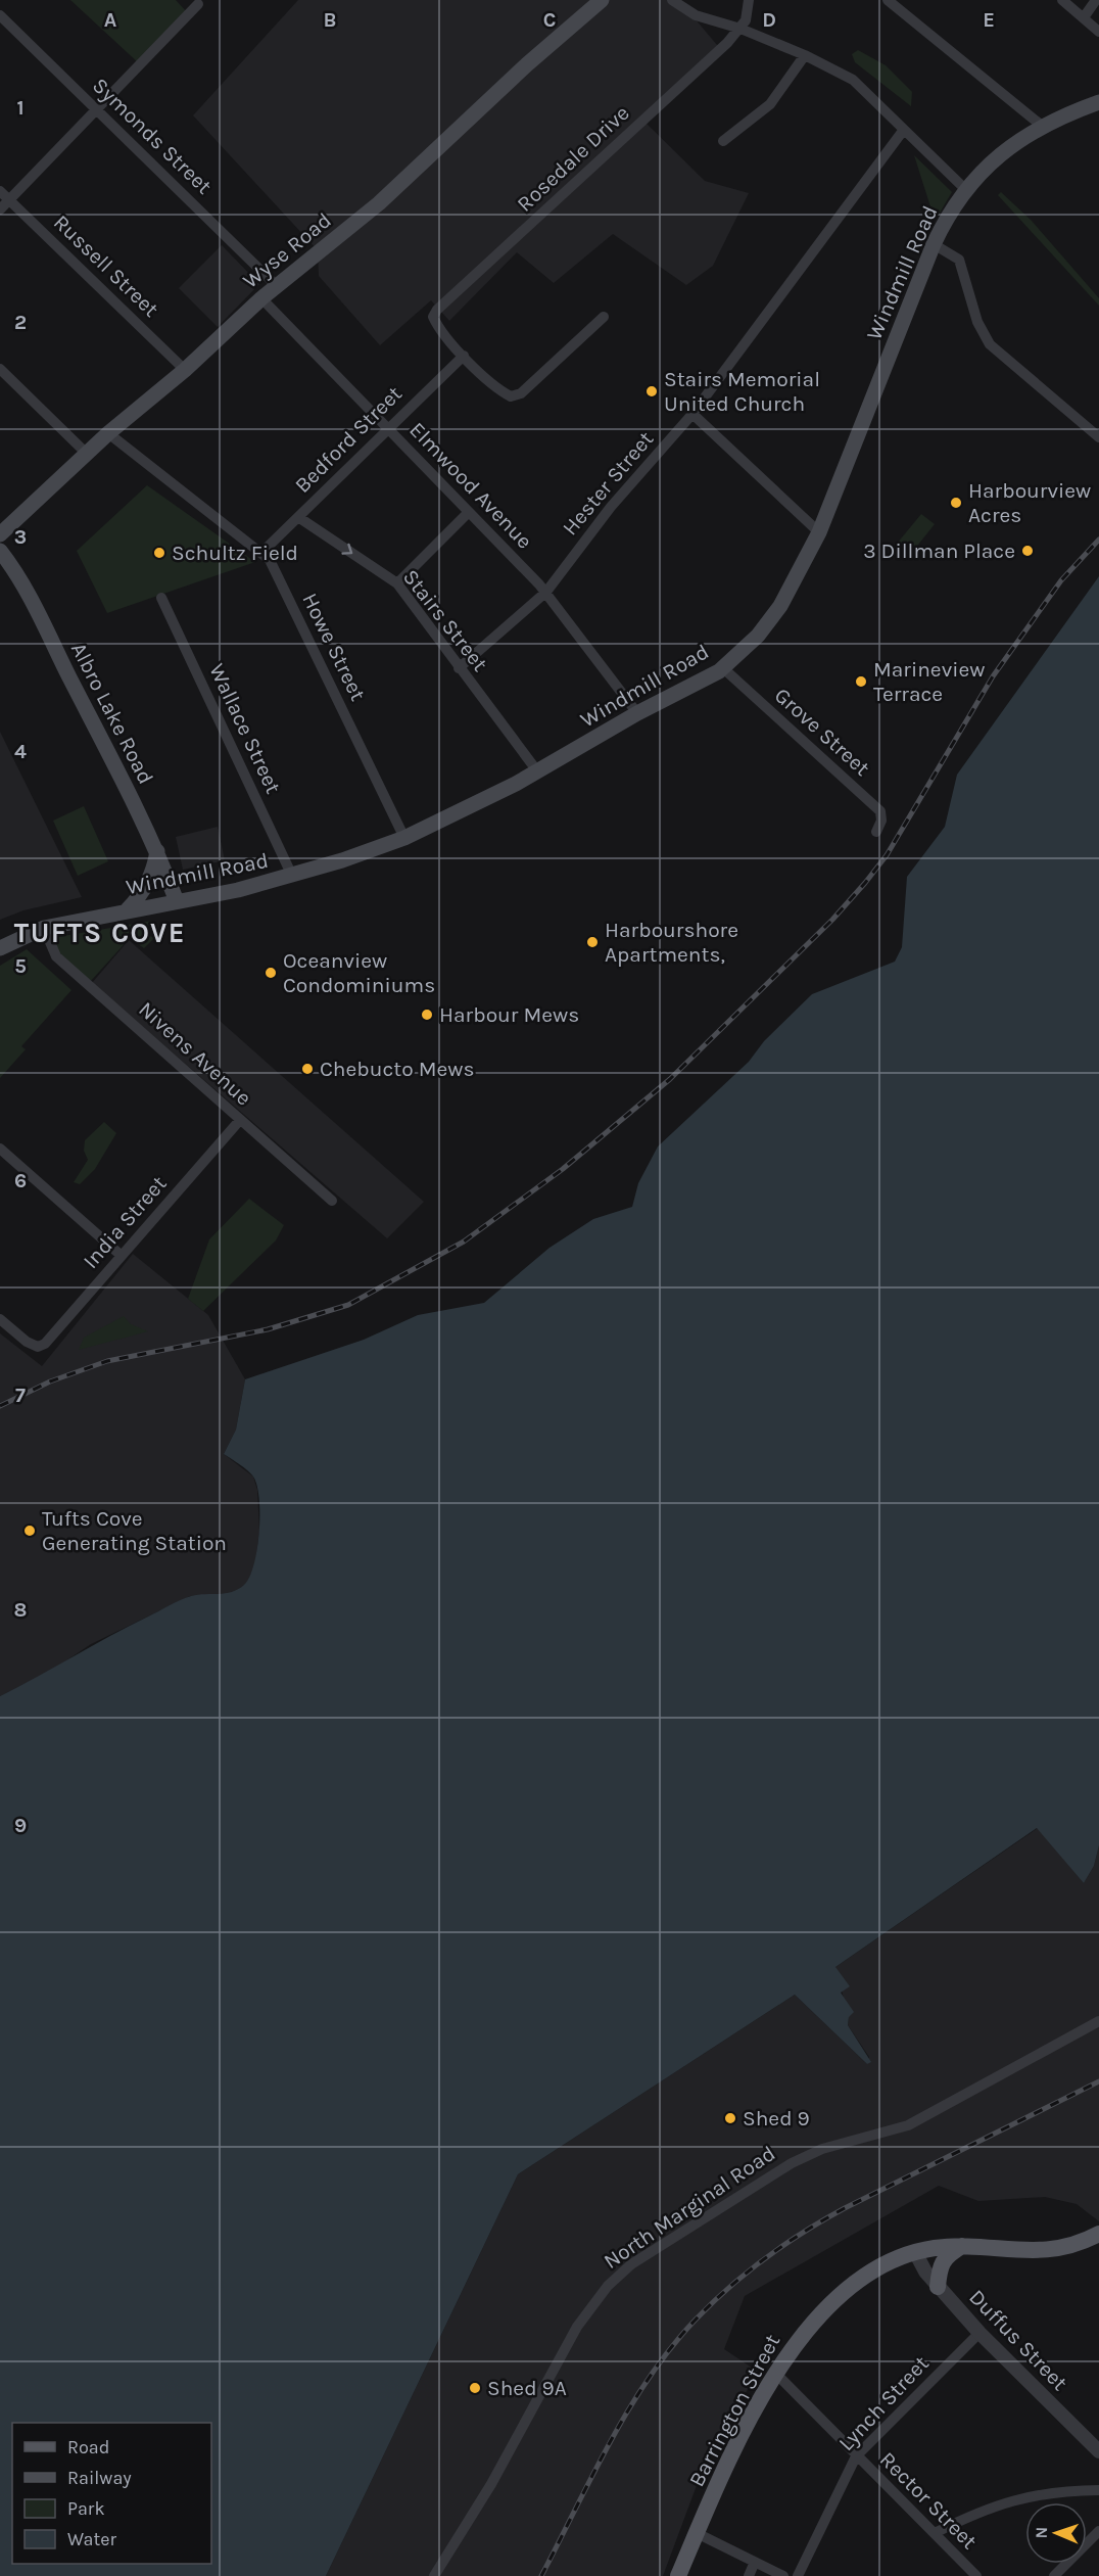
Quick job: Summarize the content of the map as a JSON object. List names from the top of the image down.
{
  "streets": {
    "main road": [
      "Wyse Road",
      "Windmill Road",
      "Albro Lake Road",
      "Barrington Street"
    ],
    "street": [
      "Symonds Street",
      "Rosedale Drive",
      "Russell Street",
      "Bedford Street",
      "Hester Street",
      "Elmwood Avenue",
      "Stairs Street",
      "Howe Street",
      "Wallace Street",
      "Grove Street",
      "Nivens Avenue",
      "India Street",
      "North Marginal Road",
      "Duffus Street",
      "Lynch Street",
      "Rector Street"
    ]
  },
  "crossings": [
    ["Symonds Street", "Wyse Road"],
    ["Rosedale Drive", "Bedford Street"],
    ["Wyse Road", "Russell Street"],
    ["Wyse Road", "Elmwood Avenue"],
    ["Wyse Road", "Howe Street"],
    ["Windmill Road", "Elmwood Avenue"],
    ["Windmill Road", "Stairs Street"],
    ["Windmill Road", "Howe Street"],
    ["Windmill Road", "Albro Lake Road"],
    ["Windmill Road", "Wallace Street"],
    ["Windmill Road", "Grove Street"],
    ["Windmill Road", "Nivens Avenue"],
    ["Bedford Street", "Elmwood Avenue"],
    ["Bedford Street", "Stairs Street"],
    ["Bedford Street", "Howe Street"],
    ["Hester Street", "Elmwood Avenue"],
    ["Hester Street", "Stairs Street"],
    ["Nivens Avenue", "India Street"],
    ["Duffus Street", "Lynch Street"],
    ["Duffus Street", "Barrington Street"],
    ["Lynch Street", "Rector Street"],
    ["Barrington Street", "Rector Street"]
  ],
  "districts": ["TUFTS COVE"],
  "places": [
    "Stairs Memorial United Church",
    "Harbourview Acres",
    "3 Dillman Place",
    "Schultz Field",
    "Marineview Terrace",
    "Harbourshore Apartments,",
    "Oceanview Condominiums",
    "Harbour Mews",
    "Chebucto Mews",
    "Tufts Cove Generating Station",
    "Shed 9",
    "Shed 9A"
  ],
  "legend": [
    "Road",
    "Railway",
    "Park",
    "Water"
  ],
  "north": "left",
  "grid": {
    "columns": [
      "A",
      "B",
      "C",
      "D",
      "E"
    ],
    "rows": [
      "1",
      "2",
      "3",
      "4",
      "5",
      "6",
      "7",
      "8",
      "9"
    ]
  }
}
